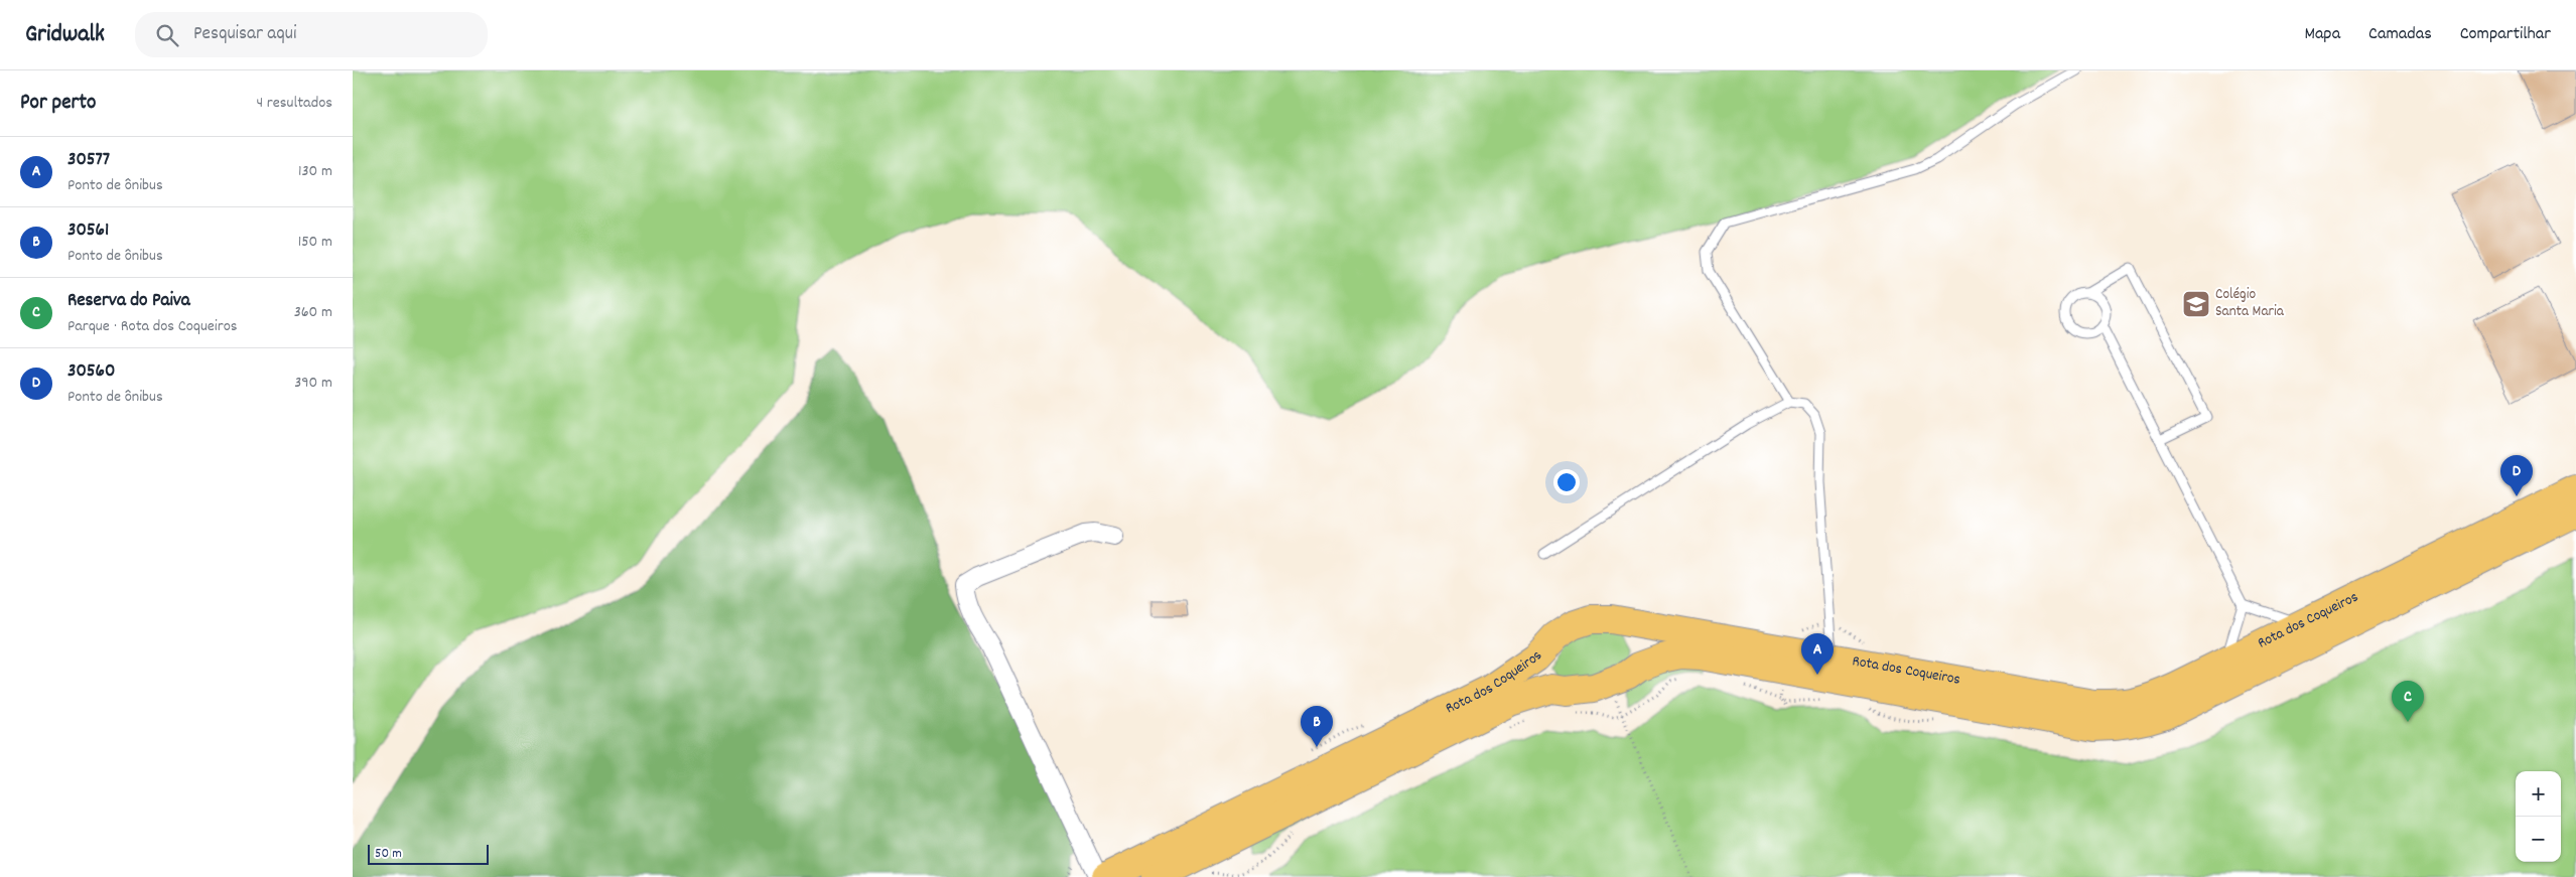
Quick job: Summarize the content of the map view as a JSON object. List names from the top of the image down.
{
  "streets": {
    "main road": ["Rota dos Coqueiros"]
  },
  "places": {
    "school or university": ["Colégio Santa Maria"]
  },
  "scale_bar": "50 m",
  "page": {
    "header": "Gridwalk",
    "search": "Pesquisar aqui",
    "nav": ["Mapa", "Camadas", "Compartilhar"],
    "heading": ["Por perto", "4 resultados"],
    "list": [
      {
        "mark": "A",
        "name": "30577",
        "note": "Ponto de ônibus",
        "value": "130 m"
      },
      {
        "mark": "B",
        "name": "30561",
        "note": "Ponto de ônibus",
        "value": "150 m"
      },
      {
        "mark": "C",
        "name": "Reserva do Paiva",
        "note": "Parque · Rota dos Coqueiros",
        "value": "360 m"
      },
      {
        "mark": "D",
        "name": "30560",
        "note": "Ponto de ônibus",
        "value": "390 m"
      }
    ],
    "pins": [
      "D",
      "A",
      "C",
      "B"
    ],
    "map_buttons": ["+", "−"],
    "scale": "50 m"
  }
}
